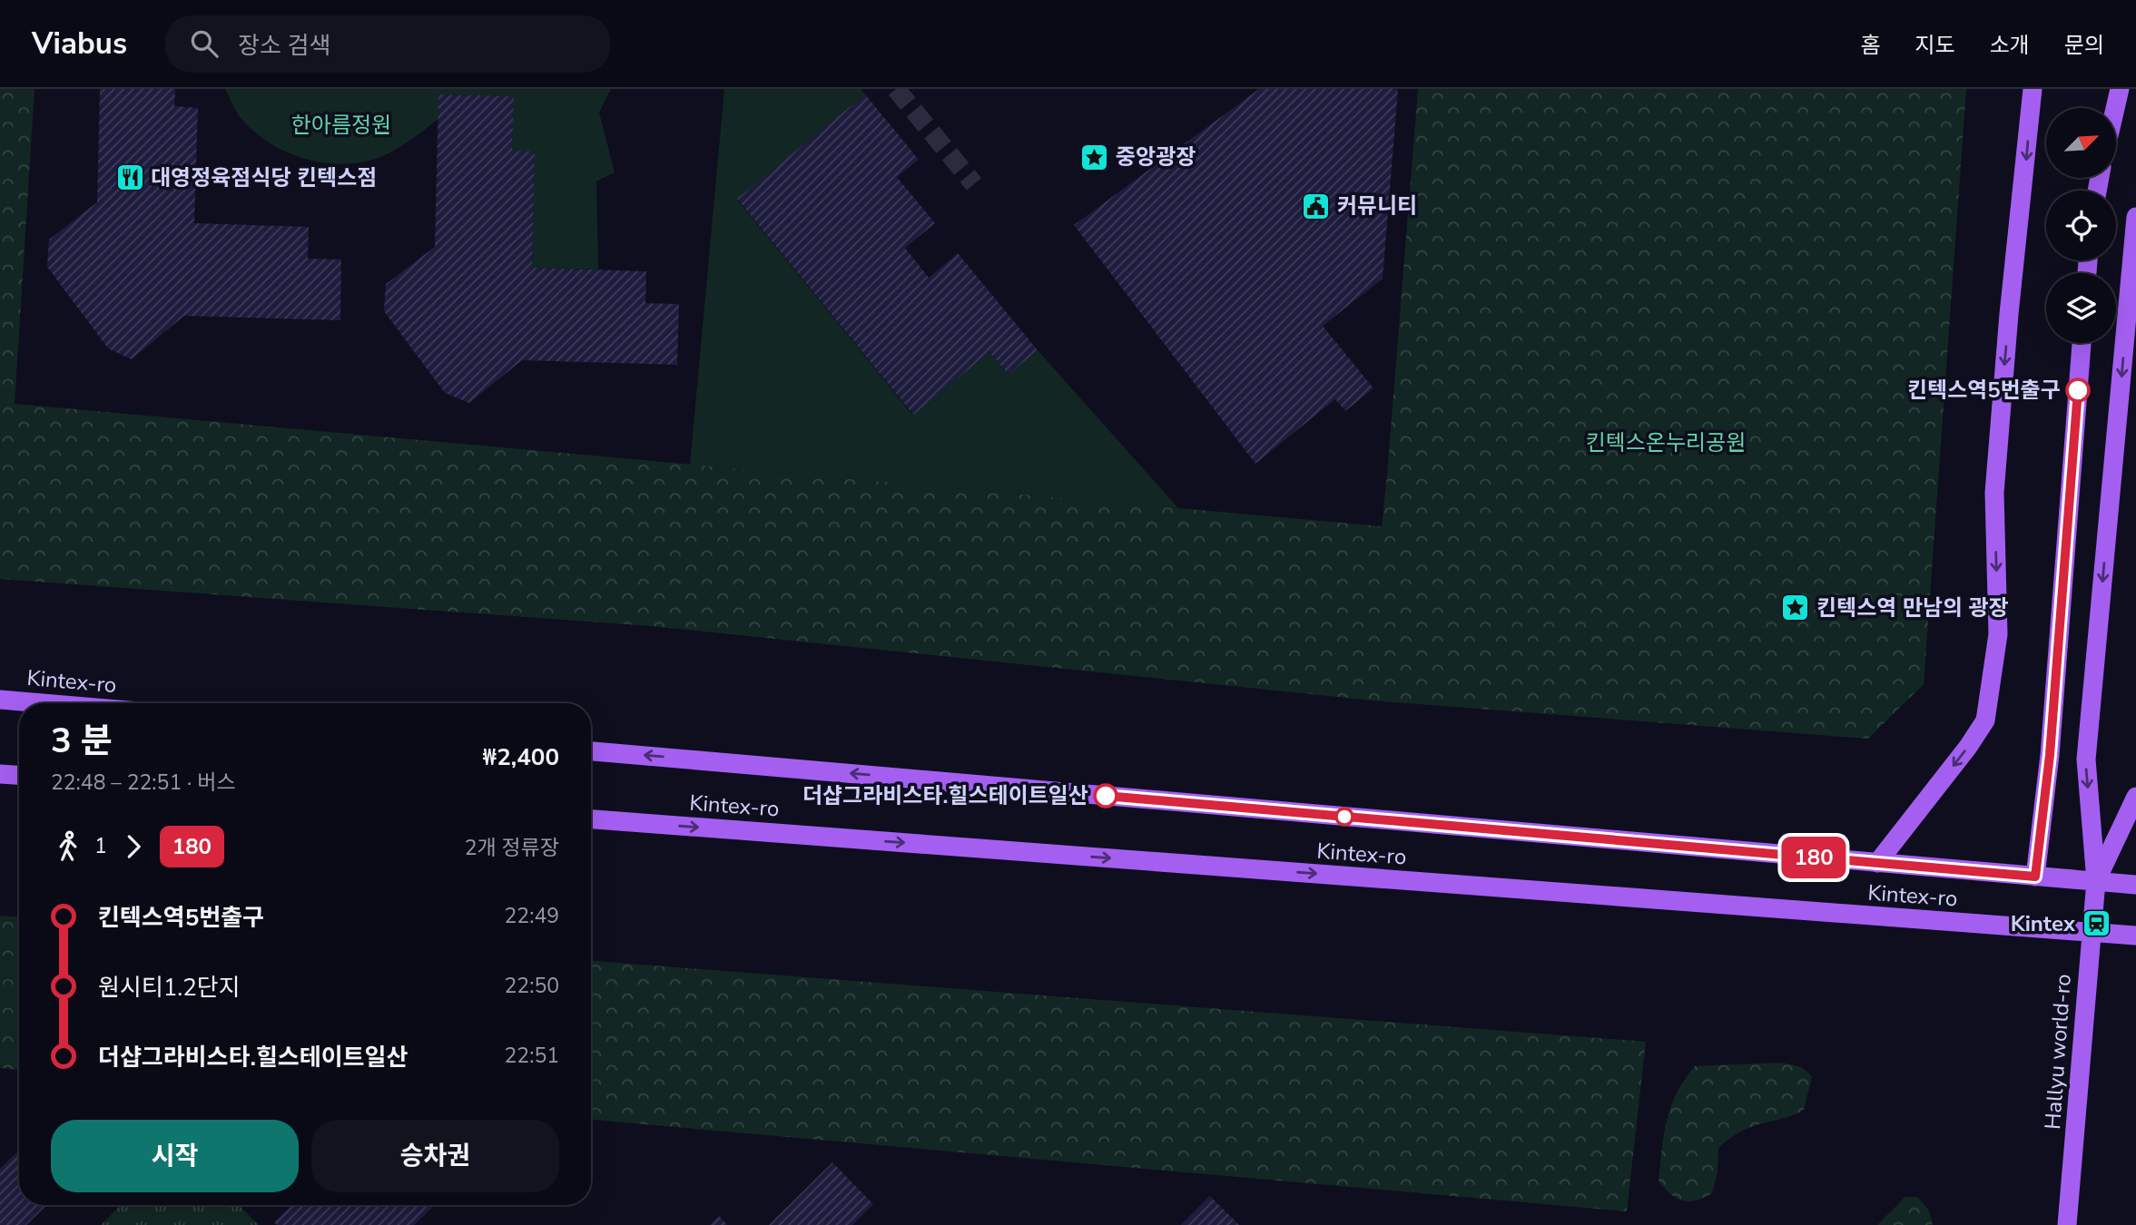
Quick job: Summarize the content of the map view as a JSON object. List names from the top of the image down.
{
  "streets": {
    "main road": ["Kintex-ro", "Hallyu world-ro"]
  },
  "crossings": [
    ["Kintex-ro", "Hallyu world-ro"]
  ],
  "parks": ["한아름정원", "킨텍스온누리공원"],
  "places": {
    "place": ["중앙광장", "킨텍스역 만남의 광장"],
    "restaurant": ["대영정육점식당 킨텍스점"],
    "public building": ["커뮤니티"],
    "other": ["킨텍스역5번출구", "더샵그라비스타.힐스테이트일산"],
    "station": ["Kintex"]
  },
  "lines": ["bus line 180"],
  "north": "top right",
  "page": {
    "header": "Viabus",
    "search": "장소 검색",
    "nav": [
      "홈",
      "지도",
      "소개",
      "문의"
    ],
    "on_map": "180",
    "heading": ["3 분", "22:48 – 22:51 · 버스", "₩2,400"],
    "legs": ["1", "180", "2개 정류장"],
    "list": [
      {
        "name": "킨텍스역5번출구",
        "value": "22:49"
      },
      {
        "name": "원시티1.2단지",
        "value": "22:50"
      },
      {
        "name": "더샵그라비스타.힐스테이트일산",
        "value": "22:51"
      }
    ],
    "buttons": ["시작", "승차권"]
  }
}
